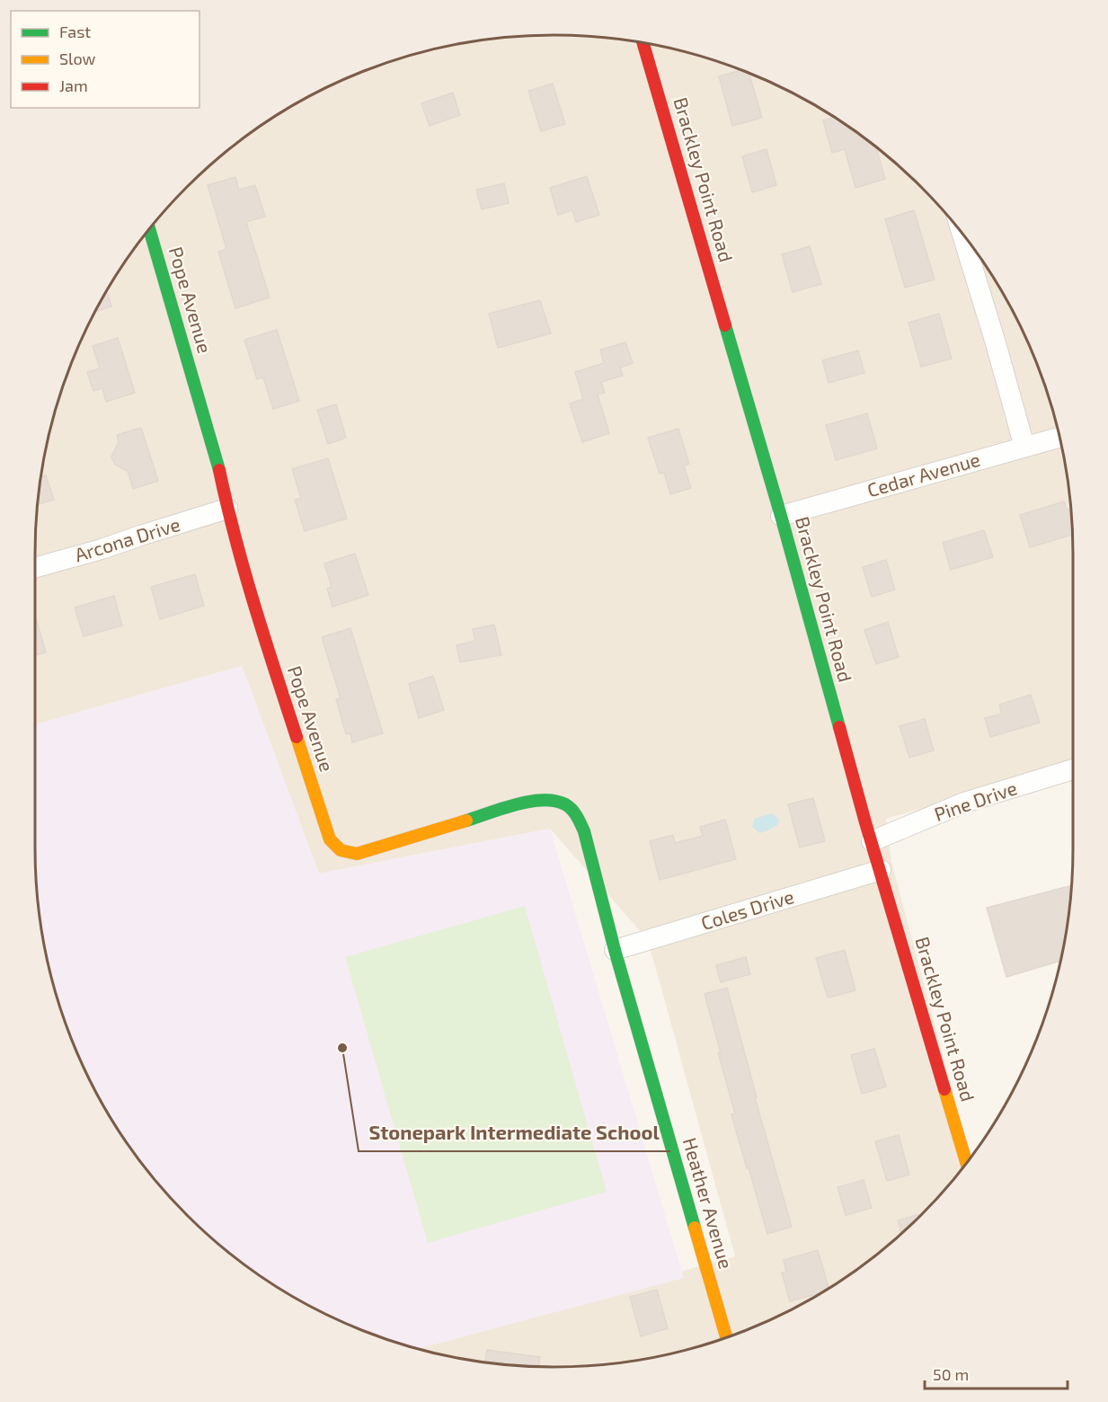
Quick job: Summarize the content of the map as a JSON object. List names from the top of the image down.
{
  "streets": {
    "street": [
      "Brackley Point Road",
      "Pope Avenue",
      "Cedar Avenue",
      "Arcona Drive",
      "Pine Drive",
      "Coles Drive",
      "Heather Avenue"
    ]
  },
  "crossings": [
    ["Brackley Point Road", "Cedar Avenue"],
    ["Brackley Point Road", "Pine Drive"],
    ["Brackley Point Road", "Coles Drive"],
    ["Pope Avenue", "Arcona Drive"],
    ["Pope Avenue", "Coles Drive"],
    ["Pope Avenue", "Heather Avenue"],
    ["Coles Drive", "Heather Avenue"]
  ],
  "places": ["Stonepark Intermediate School"],
  "legend": ["Fast", "Slow", "Jam"],
  "scale_bar": "50 m"
}
